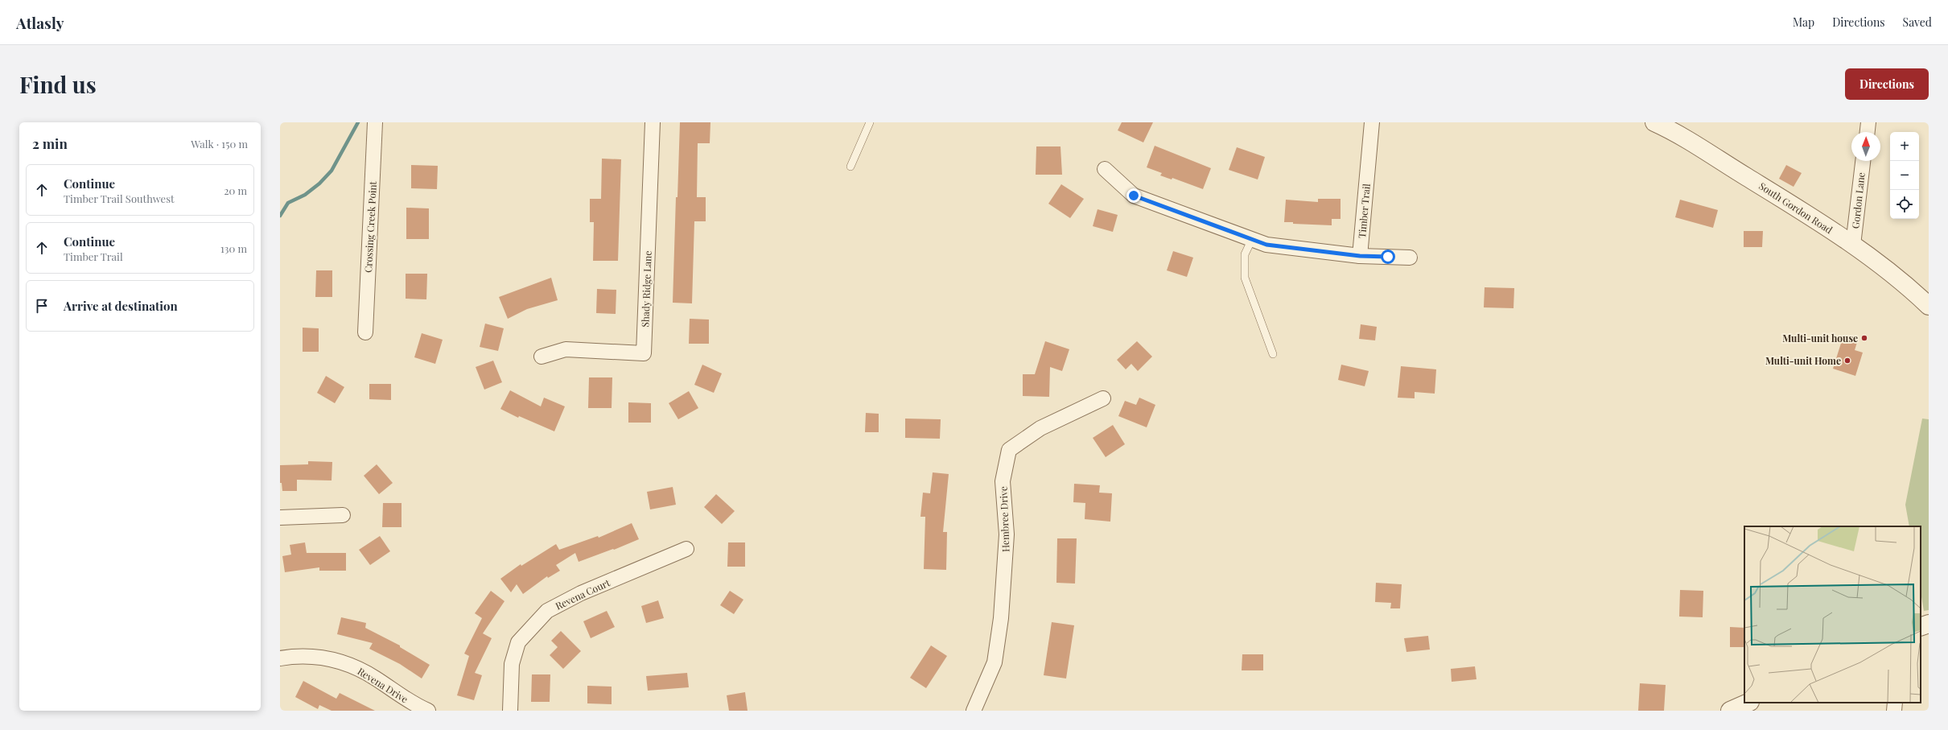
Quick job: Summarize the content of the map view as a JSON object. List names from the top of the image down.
{
  "streets": {
    "street": [
      "Gordon Lane",
      "South Gordon Road",
      "Timber Trail",
      "Crossing Creek Point",
      "Shady Ridge Lane",
      "Hembree Drive",
      "Revena Court",
      "Revena Drive"
    ]
  },
  "crossings": [
    ["Gordon Lane", "South Gordon Road"]
  ],
  "places": ["Multi-unit house", "Multi-unit Home"],
  "north": "top",
  "page": {
    "header": "Atlasly",
    "nav": ["Map", "Directions", "Saved"],
    "buttons": "Directions",
    "title": "Find us",
    "heading": ["2 min", "Walk · 150 m"],
    "map_buttons": ["+", "−"],
    "list": [
      ["Continue", "Timber Trail Southwest", "20 m"],
      ["Continue", "Timber Trail", "130 m"],
      "Arrive at destination"
    ]
  }
}
